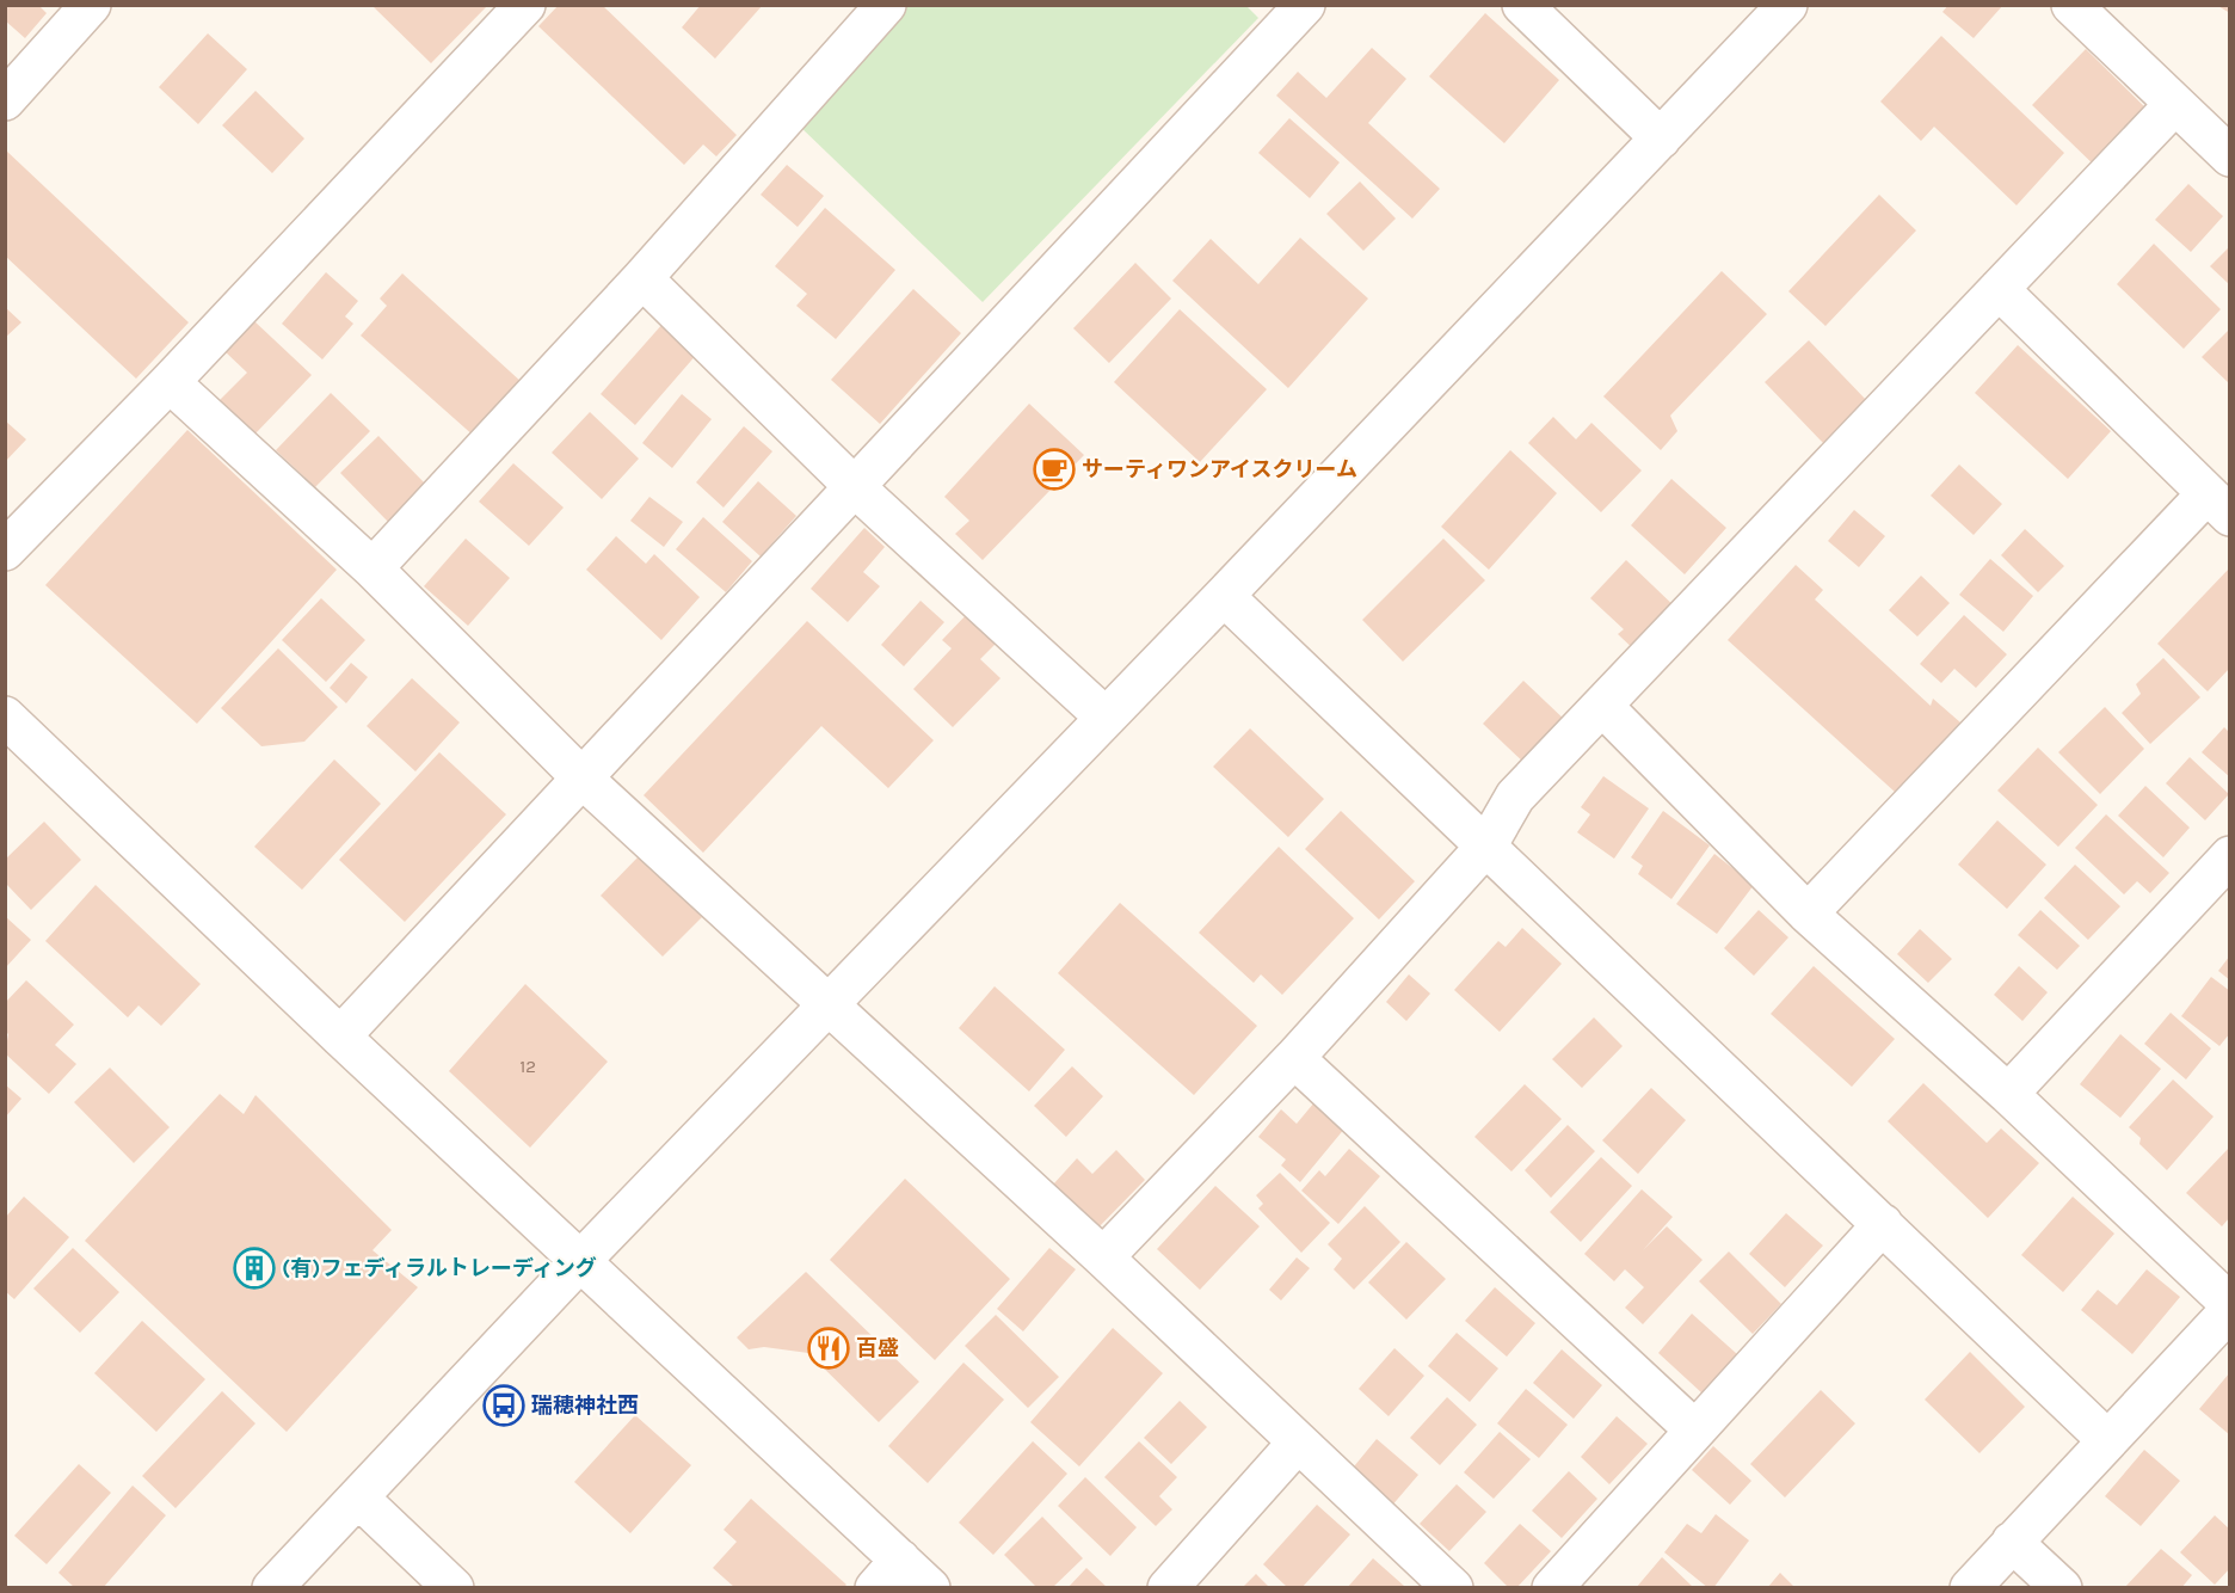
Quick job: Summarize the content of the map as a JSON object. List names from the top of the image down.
{
  "places": {
    "cafe": ["サーティワンアイスクリーム"],
    "building": ["(有)フェディラルトレーディング"],
    "restaurant": ["百盛"],
    "bus stop": ["瑞穂神社西"]
  },
  "house_numbers": ["12"]
}
